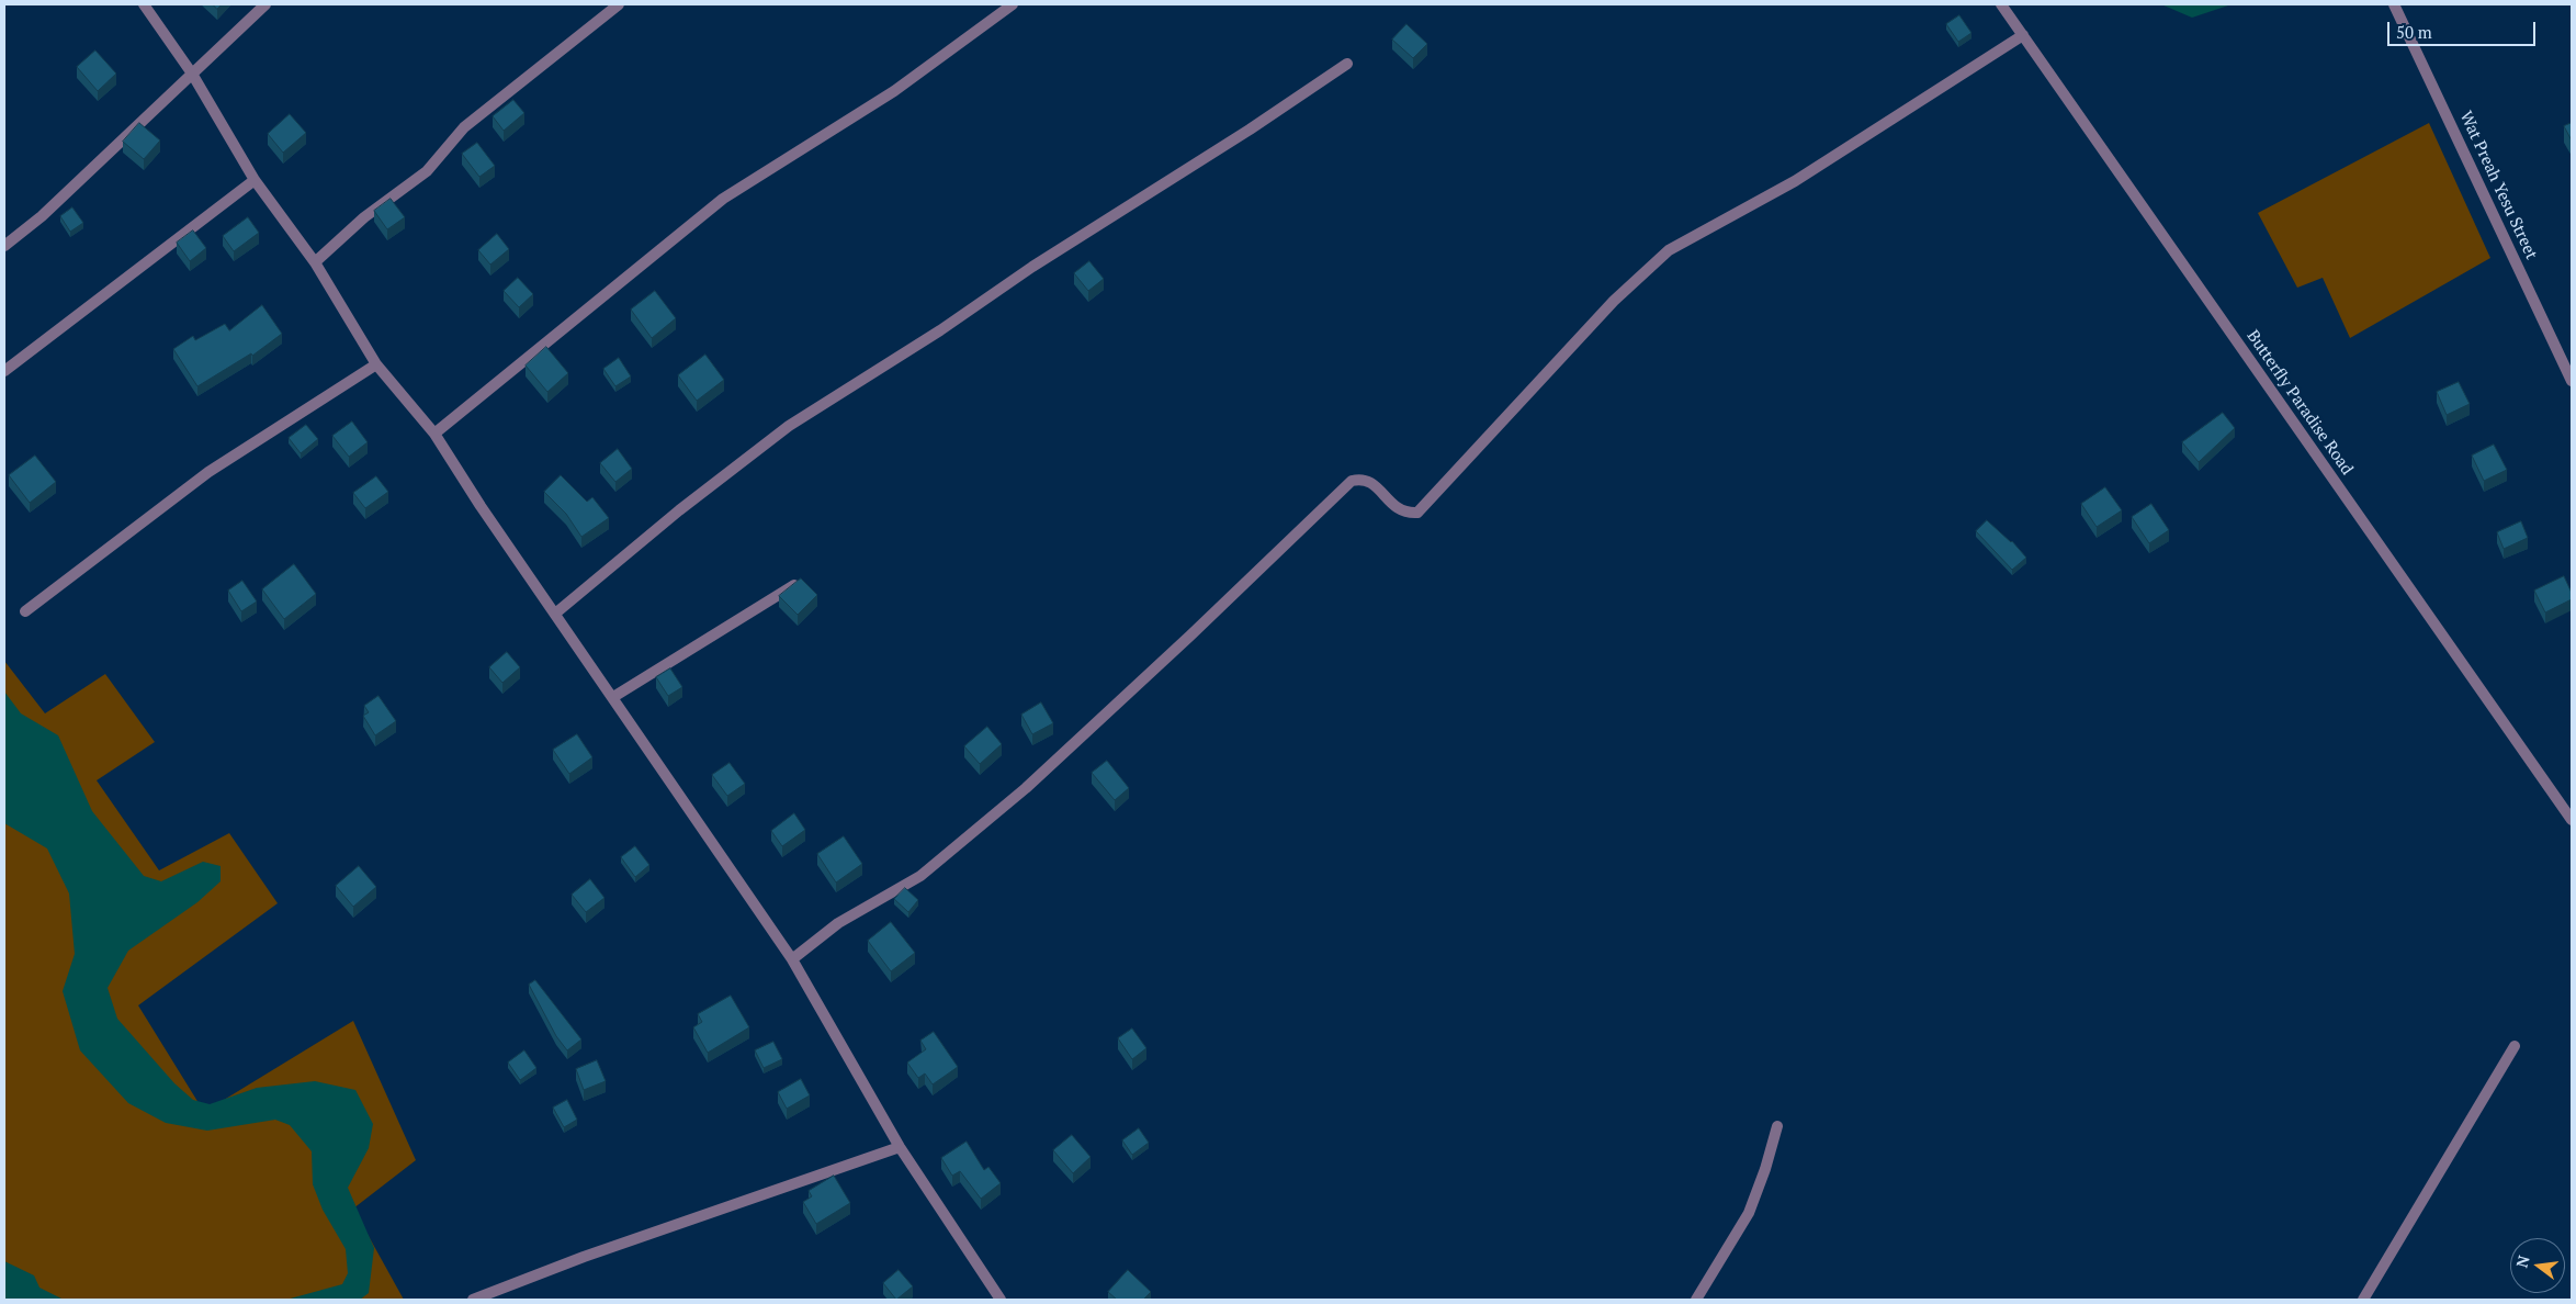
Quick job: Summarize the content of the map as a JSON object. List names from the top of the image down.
{
  "streets": {
    "street": ["Wat Preah Yesu Street", "Butterfly Paradise Road"]
  },
  "scale_bar": "50 m",
  "north": "left"
}
